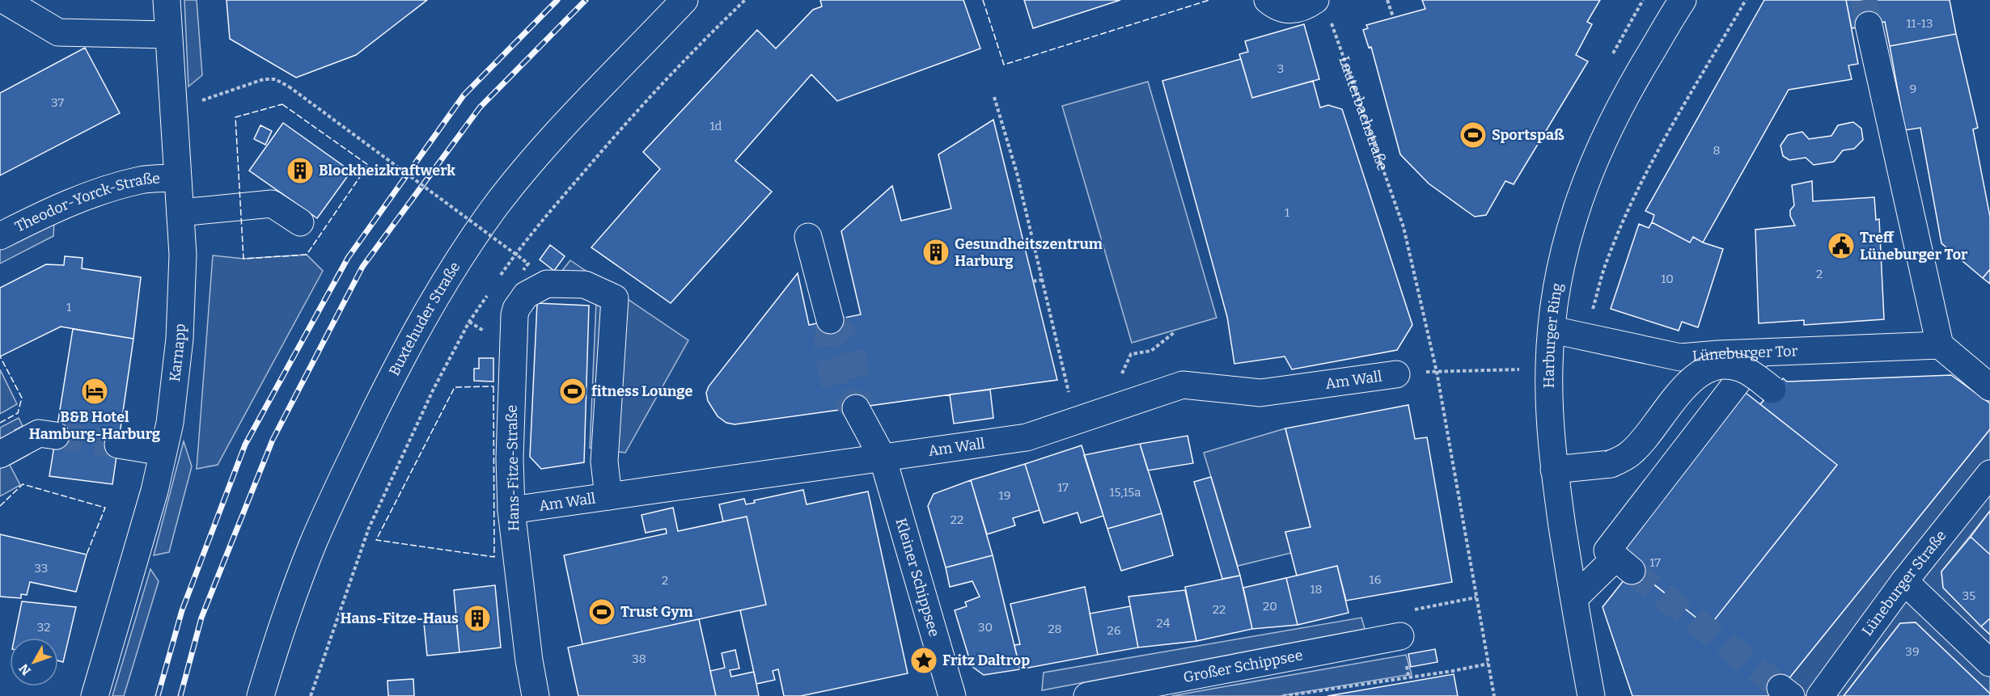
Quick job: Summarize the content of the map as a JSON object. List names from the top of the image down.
{
  "streets": {
    "street": [
      "Theodor-Yorck-Straße",
      "Buxtehuder Straße",
      "Harburger Ring",
      "Karnapp",
      "Lüneburger Tor",
      "Am Wall",
      "Hans-Fitze-Straße",
      "Kleiner Schippsee",
      "Lüneburger Straße",
      "Großer Schippsee"
    ],
    "path": ["Lauterbachstraße"]
  },
  "crossings": [
    ["Theodor-Yorck-Straße", "Karnapp"],
    ["Harburger Ring", "Lüneburger Tor"],
    ["Am Wall", "Hans-Fitze-Straße"],
    ["Am Wall", "Kleiner Schippsee"]
  ],
  "places": {
    "sports": ["Sportspaß", "fitness Lounge", "Trust Gym"],
    "building": ["Blockheizkraftwerk", "Gesundheitszentrum Harburg", "Hans-Fitze-Haus"],
    "public building": ["Treff Lüneburger Tor"],
    "hotel": ["B&B Hotel Hamburg-Harburg"],
    "place": ["Fritz Daltrop"]
  },
  "house_numbers": [
    "11-13",
    "3",
    "9",
    "37",
    "1d",
    "8",
    "1",
    "2",
    "10",
    "1",
    "17",
    "15,15a",
    "19",
    "22",
    "17",
    "33",
    "16",
    "2",
    "18",
    "35",
    "20",
    "22",
    "24",
    "32",
    "30",
    "28",
    "26",
    "39",
    "38"
  ],
  "north": "bottom left"
}
